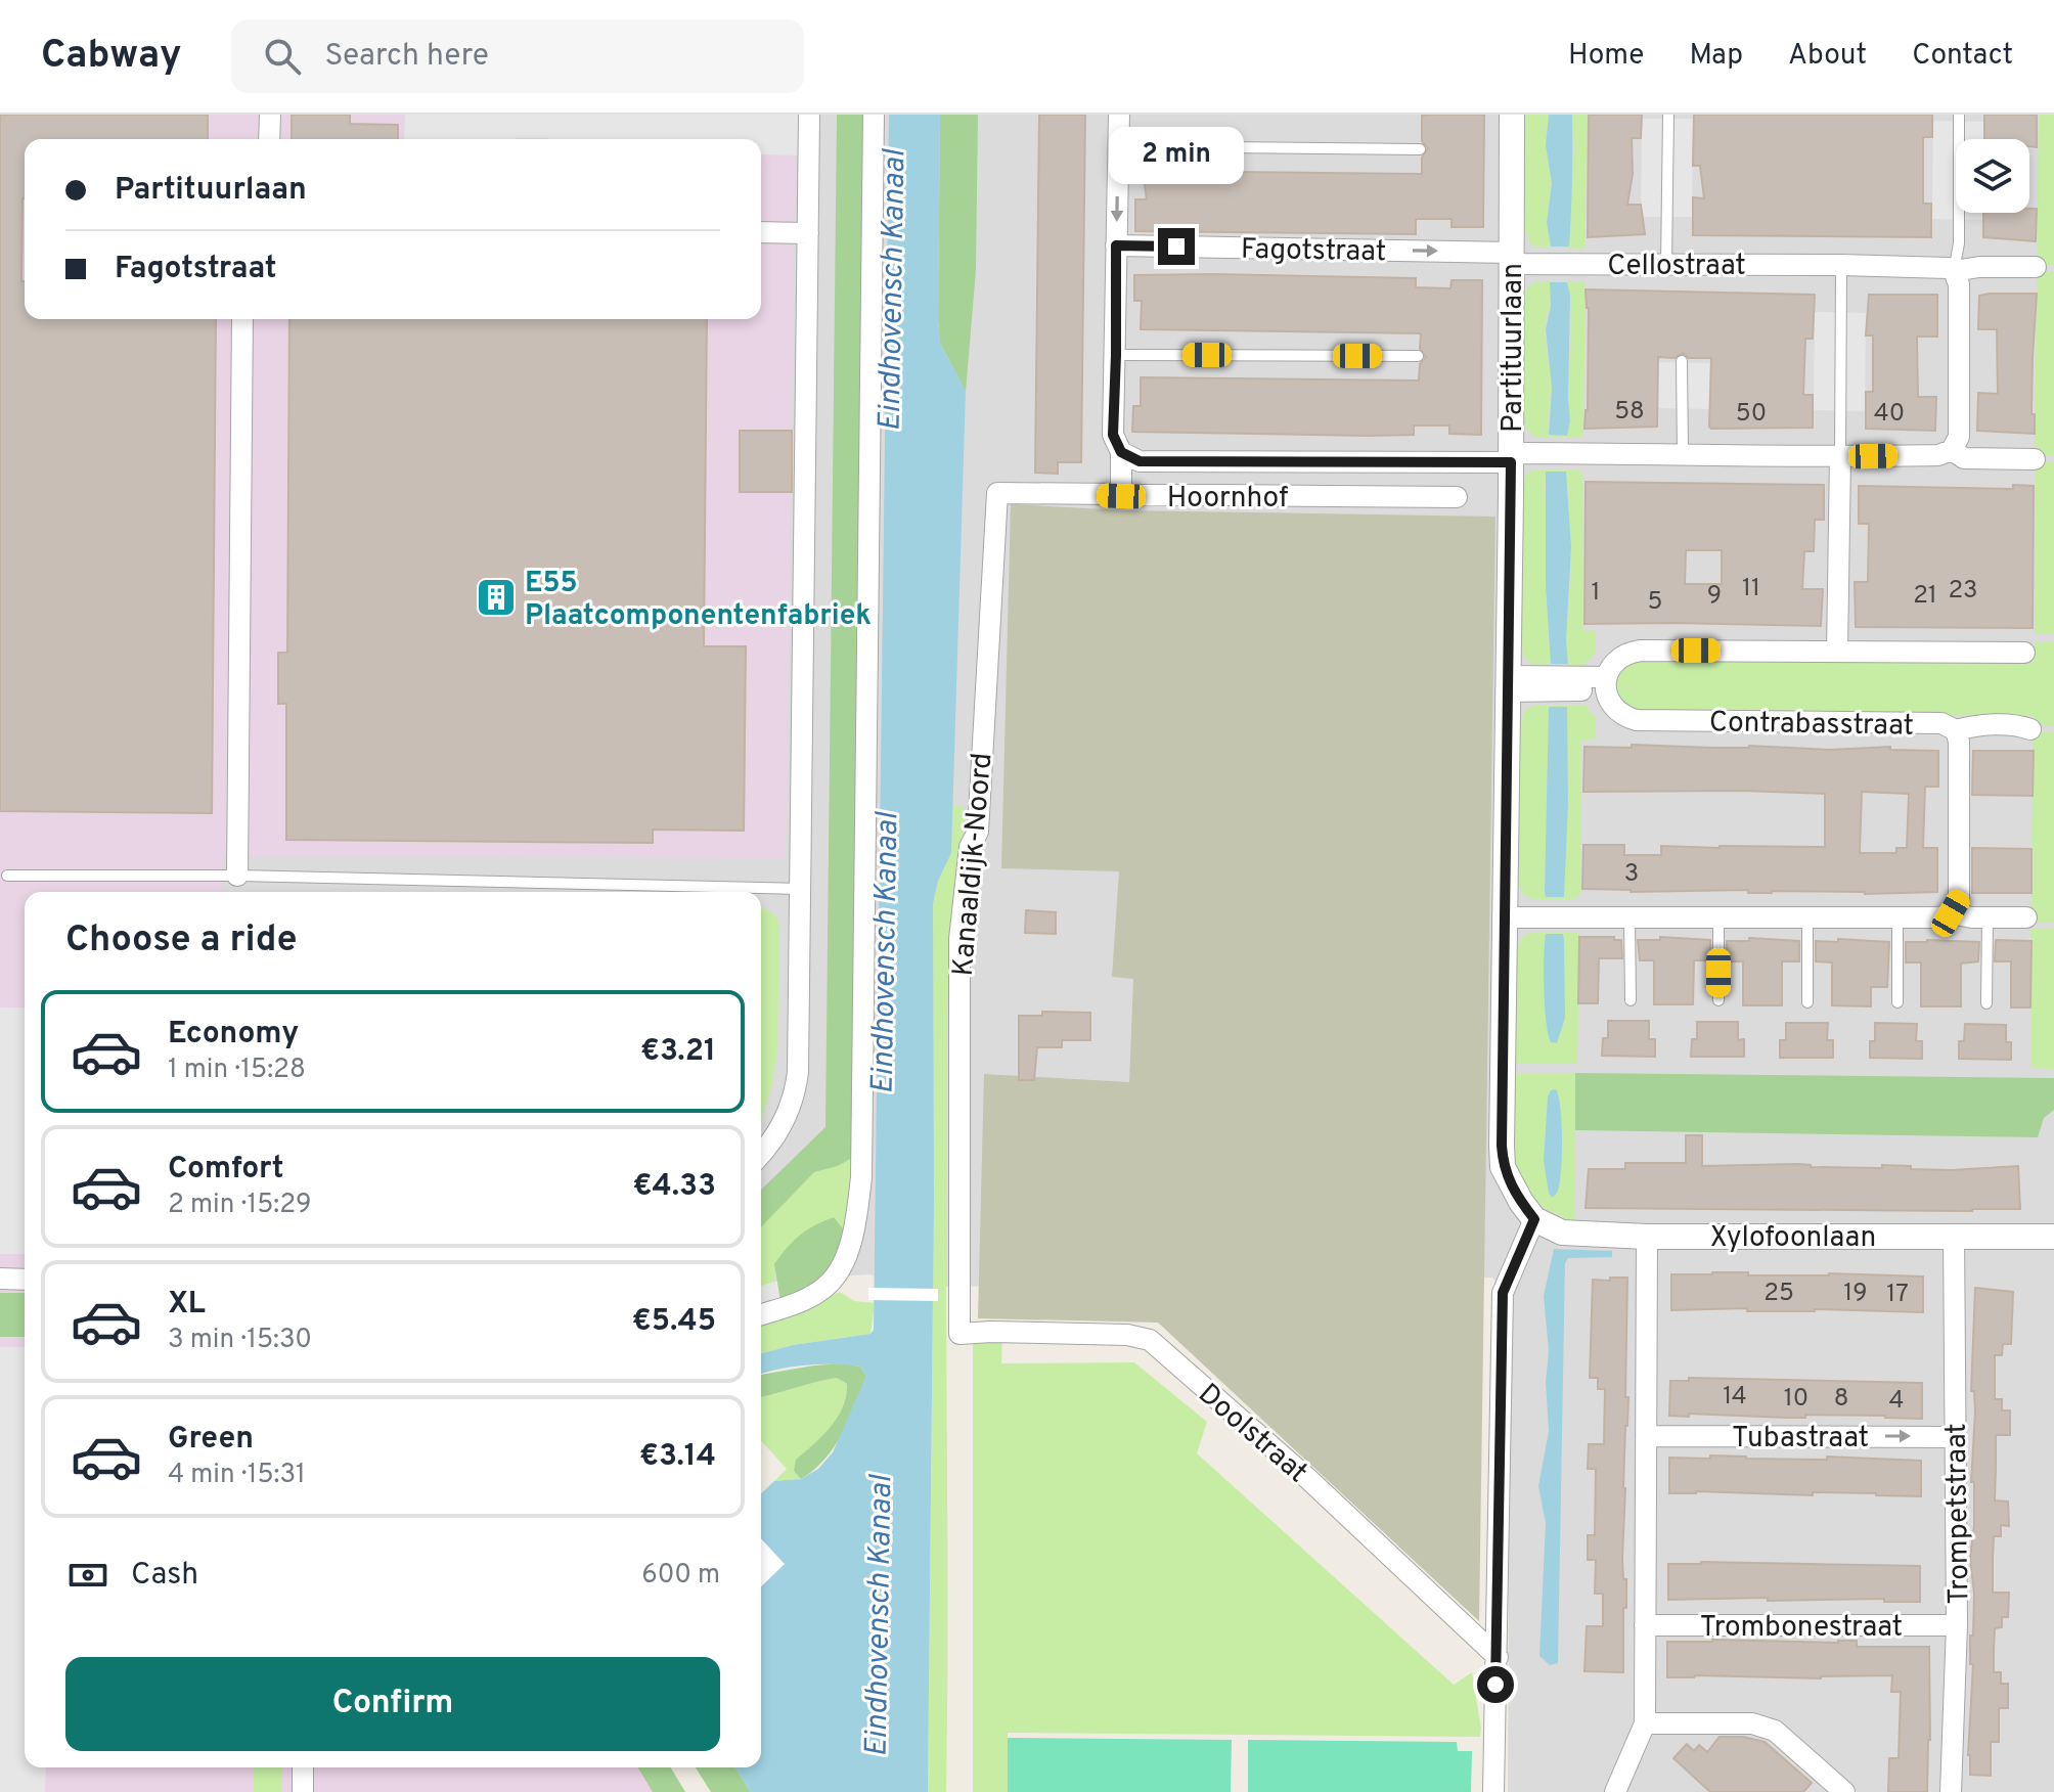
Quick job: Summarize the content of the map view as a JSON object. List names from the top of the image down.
{
  "streets": {
    "street": [
      "Fagotstraat",
      "Cellostraat",
      "Partituurlaan",
      "Hoornhof",
      "Contrabasstraat",
      "Kanaaldijk-Noord",
      "Xylofoonlaan",
      "Doolstraat",
      "Tubastraat",
      "Trompetstraat",
      "Trombonestraat"
    ]
  },
  "crossings": [
    ["Fagotstraat", "Cellostraat"],
    ["Fagotstraat", "Partituurlaan"],
    ["Cellostraat", "Partituurlaan"],
    ["Partituurlaan", "Xylofoonlaan"],
    ["Hoornhof", "Kanaaldijk-Noord"],
    ["Kanaaldijk-Noord", "Doolstraat"],
    ["Xylofoonlaan", "Trompetstraat"],
    ["Tubastraat", "Trompetstraat"],
    ["Trompetstraat", "Trombonestraat"]
  ],
  "one_way": ["Fagotstraat", "Tubastraat"],
  "water": ["Eindhovensch Kanaal"],
  "places": {
    "building": ["E55 Plaatcomponentenfabriek"]
  },
  "house_numbers": [
    "58",
    "50",
    "40",
    "11",
    "23",
    "1",
    "9",
    "21",
    "5",
    "3",
    "25",
    "19",
    "17",
    "14",
    "10",
    "8",
    "4"
  ],
  "page": {
    "header": "Cabway",
    "search": "Search here",
    "nav": [
      "Home",
      "Map",
      "About",
      "Contact"
    ],
    "bubble": "2 min",
    "banner": ["Partituurlaan", "Fagotstraat"],
    "heading": "Choose a ride",
    "list": [
      {
        "name": "Economy",
        "note": "1 min · 15:28",
        "value": "€3.21"
      },
      {
        "name": "Comfort",
        "note": "2 min · 15:29",
        "value": "€4.33"
      },
      {
        "name": "XL",
        "note": "3 min · 15:30",
        "value": "€5.45"
      },
      {
        "name": "Green",
        "note": "4 min · 15:31",
        "value": "€3.14"
      }
    ],
    "pay": ["Cash", "600 m"],
    "buttons": "Confirm"
  }
}
